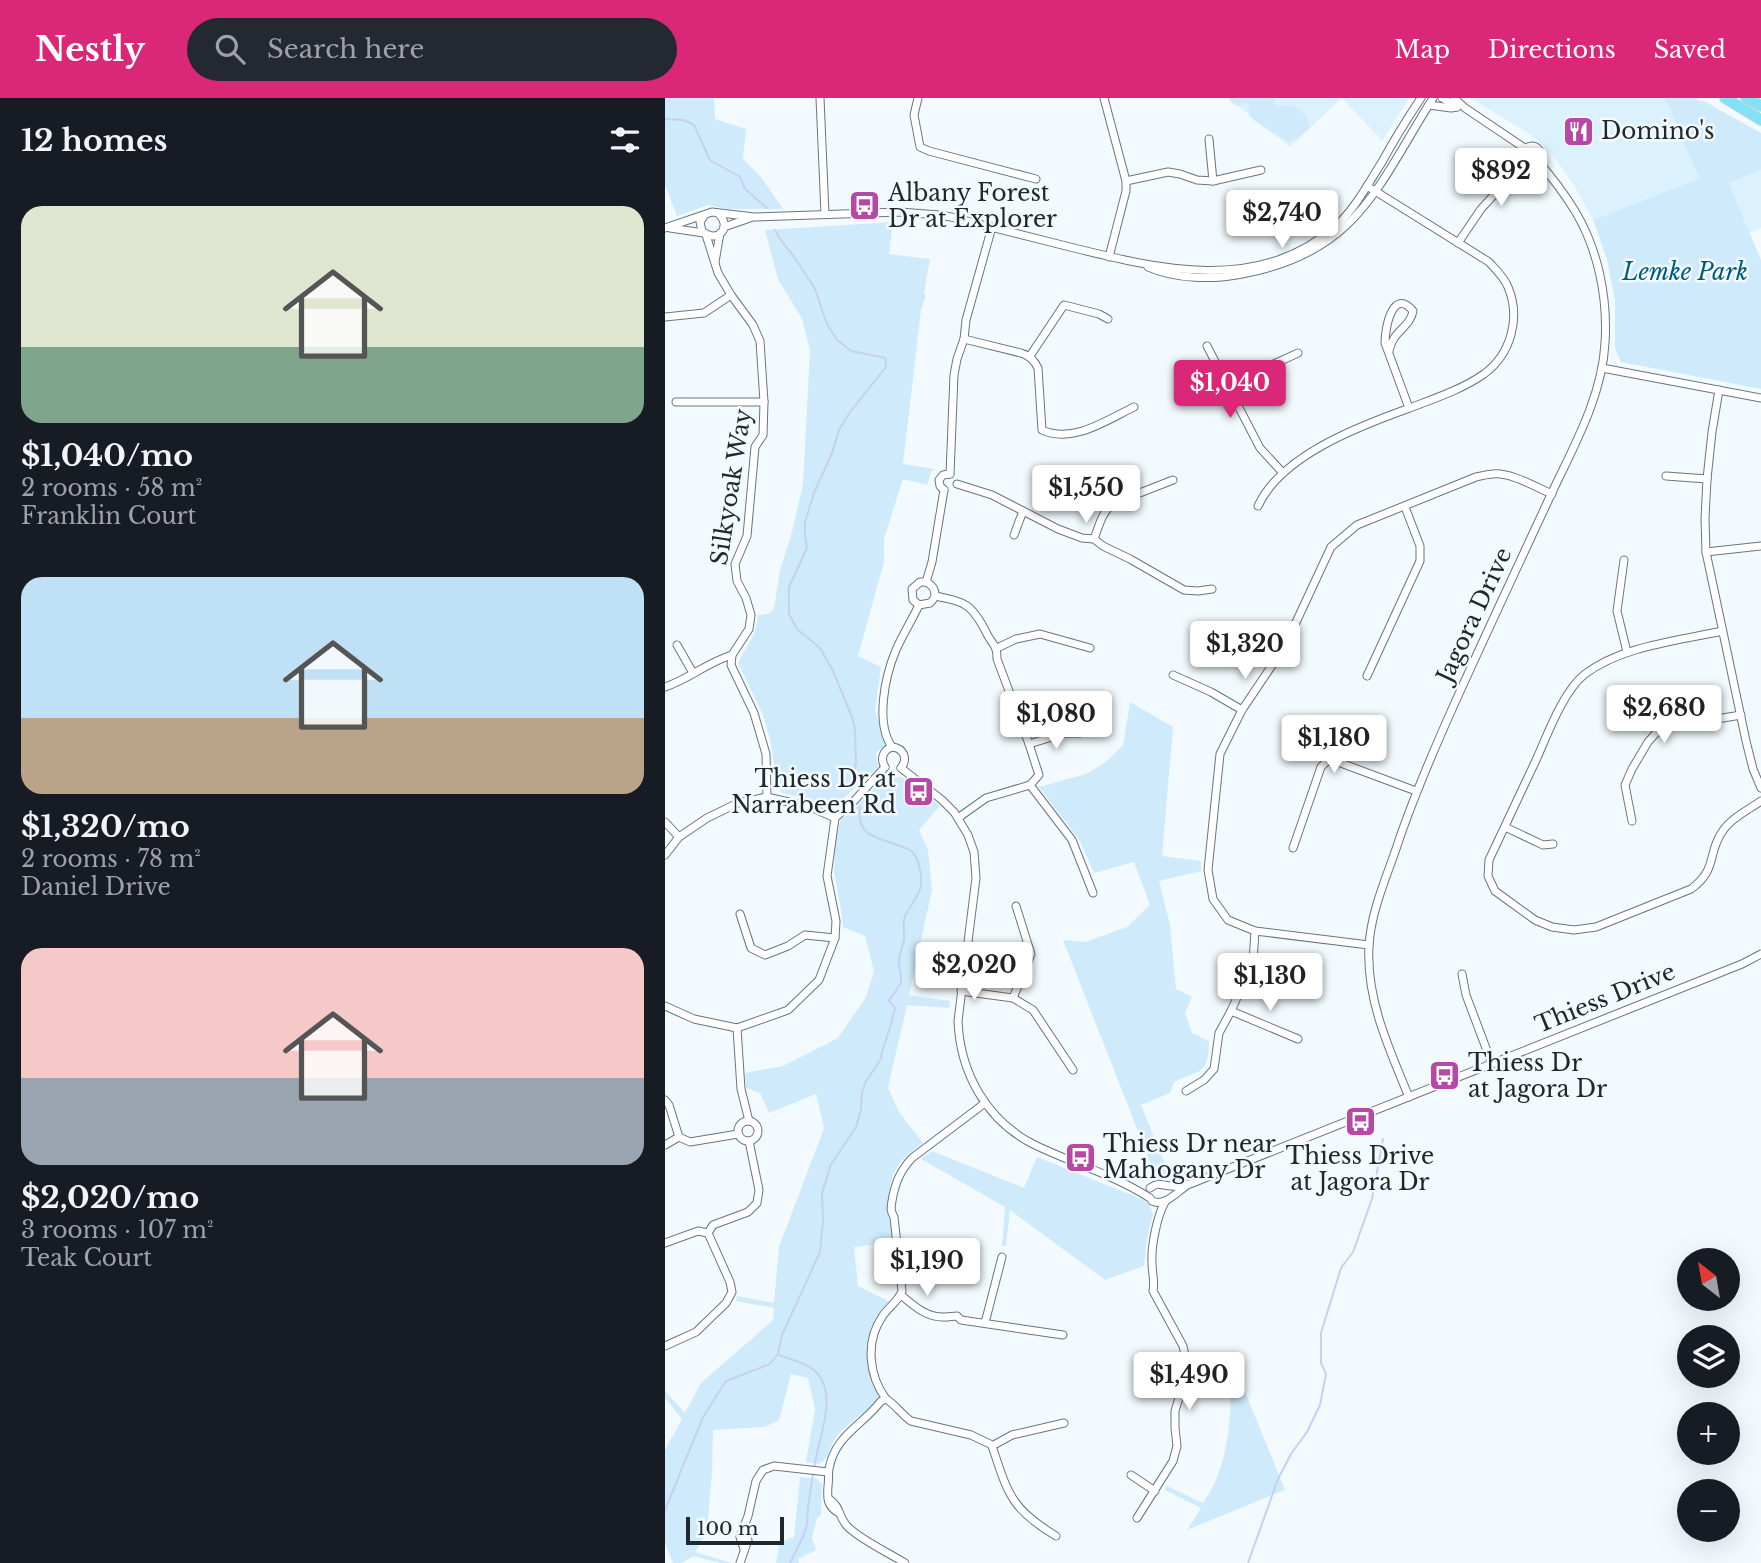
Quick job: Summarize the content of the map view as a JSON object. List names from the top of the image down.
{
  "streets": {
    "street": ["Silkyoak Way", "Jagora Drive", "Thiess Drive"]
  },
  "crossings": [
    ["Jagora Drive", "Thiess Drive"]
  ],
  "parks": ["Lemke Park"],
  "places": {
    "restaurant": ["Domino's"],
    "bus stop": [
      "Albany Forest Dr at Explorer",
      "Thiess Dr at Narrabeen Rd",
      "Thiess Dr at Jagora Dr",
      "Thiess Drive at Jagora Dr",
      "Thiess Dr near Mahogany Dr"
    ]
  },
  "scale_bar": "100 m",
  "north": "top left",
  "page": {
    "header": "Nestly",
    "search": "Search here",
    "nav": ["Map", "Directions", "Saved"],
    "heading": "12 homes",
    "price": [
      "$892",
      "$2,740",
      "$1,040",
      "$1,550",
      "$1,320",
      "$2,680",
      "$1,080",
      "$1,180",
      "$2,020",
      "$1,130",
      "$1,190",
      "$1,490"
    ],
    "list": [
      {
        "name": "$1,040/mo",
        "note": "2 rooms · 58 m² · Franklin Court"
      },
      {
        "name": "$1,320/mo",
        "note": "2 rooms · 78 m² · Daniel Drive"
      },
      {
        "name": "$2,020/mo",
        "note": "3 rooms · 107 m² · Teak Court"
      }
    ],
    "map_buttons": ["+", "−"],
    "scale": "100 m"
  }
}
